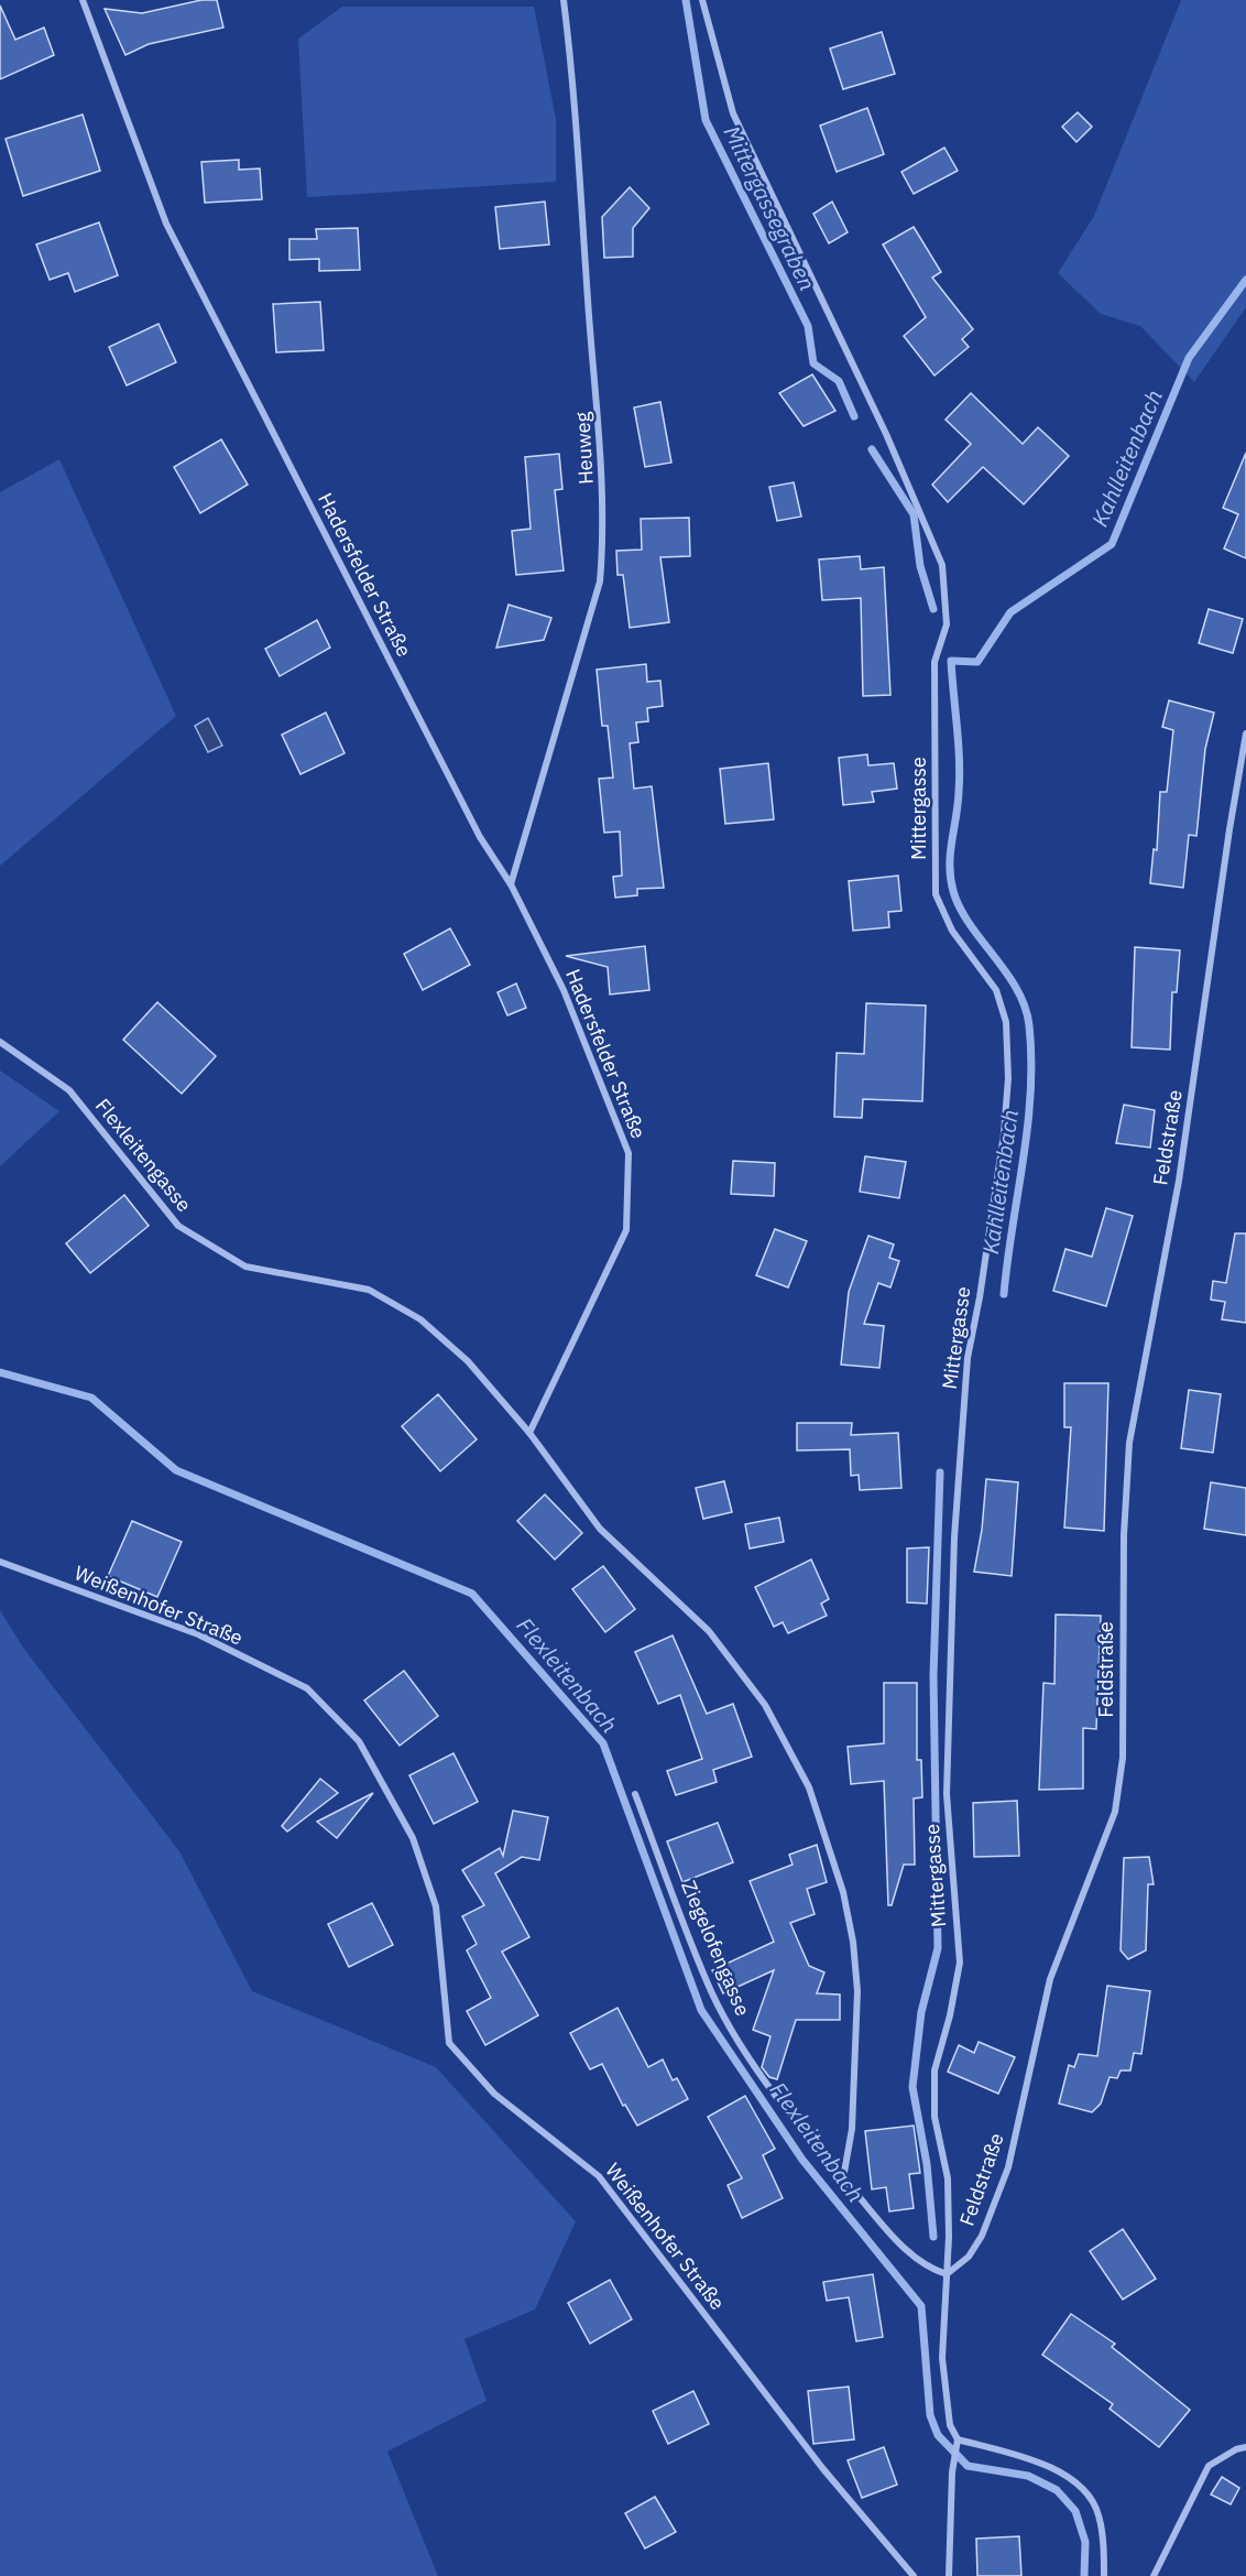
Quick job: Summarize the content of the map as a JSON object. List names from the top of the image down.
{
  "streets": {
    "street": [
      "Heuweg",
      "Hadersfelder Straße",
      "Mittergasse",
      "Feldstraße",
      "Flexleitengasse",
      "Weißenhofer Straße",
      "Ziegelofengasse"
    ]
  },
  "crossings": [
    ["Heuweg", "Hadersfelder Straße"],
    ["Hadersfelder Straße", "Flexleitengasse"],
    ["Mittergasse", "Feldstraße"],
    ["Mittergasse", "Ziegelofengasse"],
    ["Feldstraße", "Ziegelofengasse"]
  ],
  "water": ["Mittergassegraben", "Kahlleitenbach", "Flexleitenbach"]
}
